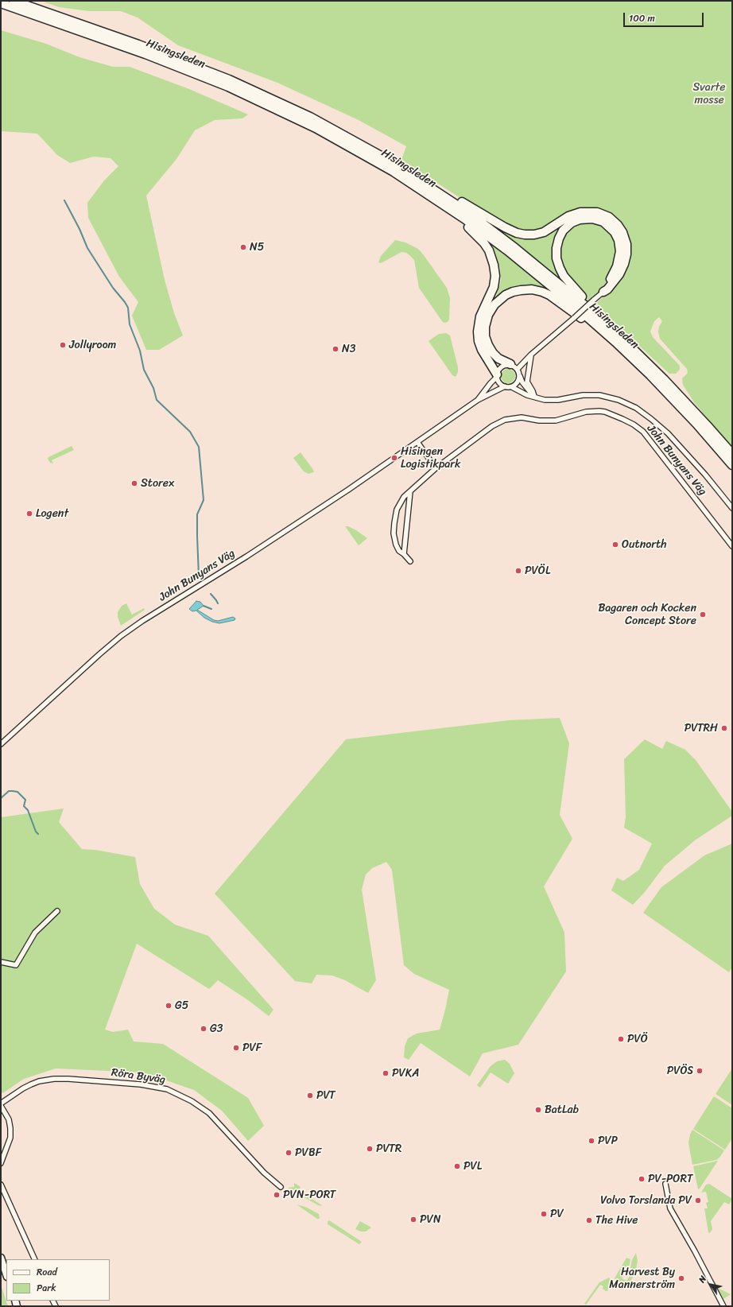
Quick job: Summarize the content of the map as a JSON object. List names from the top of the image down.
{
  "streets": {
    "highway": ["Hisingsleden"],
    "street": ["John Bunyans Väg", "Röra Byväg"]
  },
  "parks": ["Svarte mosse"],
  "places": [
    "N5",
    "Jollyroom",
    "N3",
    "Hisingen Logistikpark",
    "Storex",
    "Logent",
    "Outnorth",
    "PVÖL",
    "Bagaren och Kocken Concept Store",
    "PVTRH",
    "G5",
    "G3",
    "PVÖ",
    "PVF",
    "PVÖS",
    "PVKA",
    "PVT",
    "BatLab",
    "PVP",
    "PVTR",
    "PVBF",
    "PVL",
    "PV-PORT",
    "PVN-PORT",
    "Volvo Torslanda PV",
    "PV",
    "PVN",
    "The Hive",
    "Harvest By Mannerström"
  ],
  "legend": ["Road", "Park"],
  "scale_bar": "100 m",
  "north": "top left"
}
